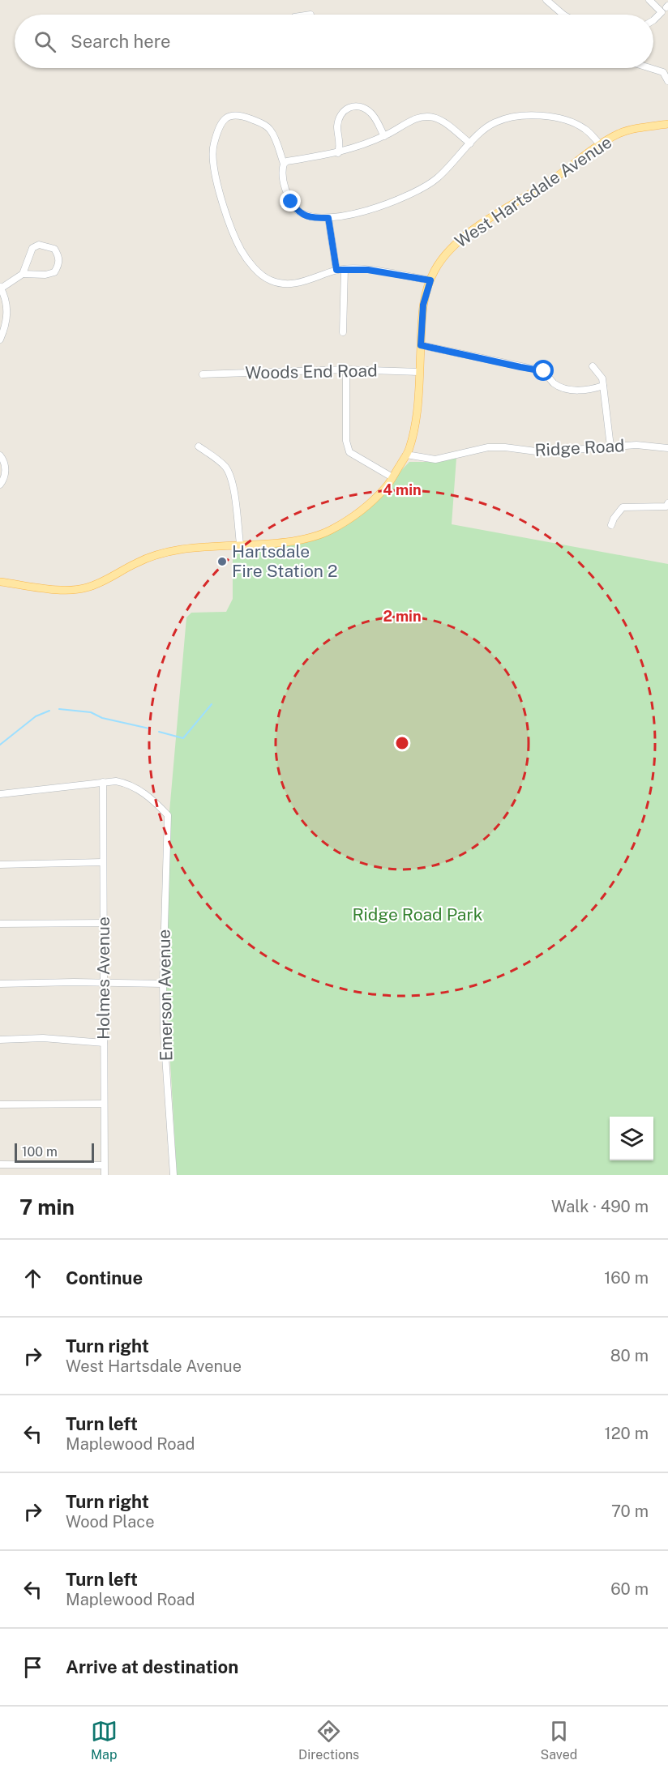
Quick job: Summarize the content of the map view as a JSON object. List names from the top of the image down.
{
  "streets": {
    "main road": ["West Hartsdale Avenue"],
    "street": [
      "Woods End Road",
      "Ridge Road",
      "Holmes Avenue",
      "Emerson Avenue"
    ]
  },
  "crossings": [
    ["West Hartsdale Avenue", "Woods End Road"],
    ["West Hartsdale Avenue", "Ridge Road"],
    ["Holmes Avenue", "Emerson Avenue"]
  ],
  "parks": ["Ridge Road Park"],
  "places": ["Hartsdale Fire Station 2"],
  "scale_bar": "100 m",
  "page": {
    "search": "Search here",
    "scale": "100 m",
    "heading": ["7 min", "Walk · 490 m"],
    "list": [
      ["Continue", "160 m"],
      ["Turn right", "West Hartsdale Avenue", "80 m"],
      ["Turn left", "Maplewood Road", "120 m"],
      ["Turn right", "Wood Place", "70 m"],
      ["Turn left", "Maplewood Road", "60 m"],
      "Arrive at destination"
    ],
    "nav": ["Map", "Directions", "Saved"]
  },
  "rings": ["4 min", "2 min"]
}
